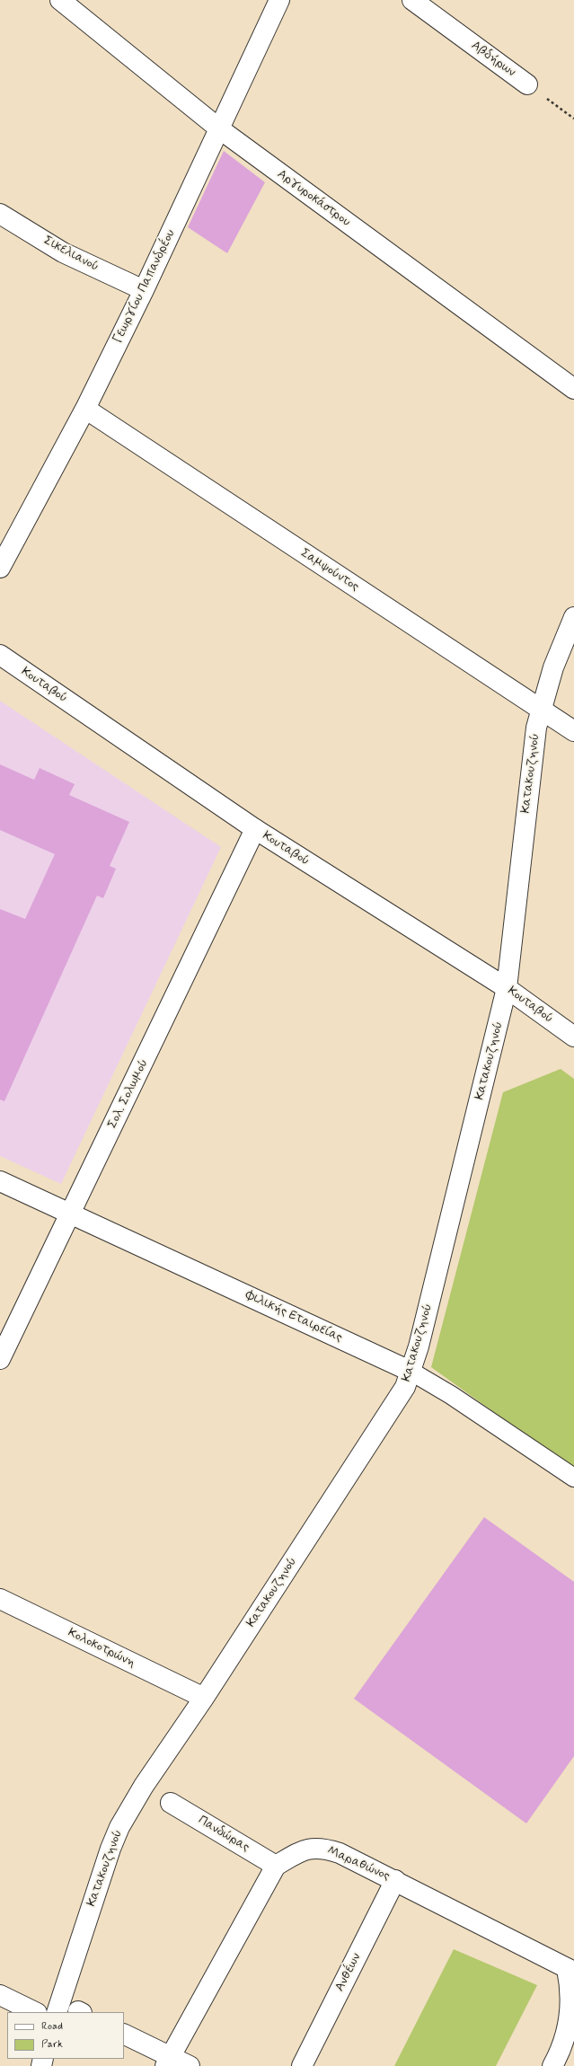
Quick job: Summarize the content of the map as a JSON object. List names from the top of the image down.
{
  "streets": {
    "street": [
      "Αβδήρων",
      "Αργυροκάστρου",
      "Σικελιανού",
      "Γεωργίου Παπανδρέου",
      "Σαμψούντος",
      "Κουταβού",
      "Κατακουζηνού",
      "Σολ. Σολωμού",
      "Φιλικής Εταιρείας",
      "Κολοκοτρώνη",
      "Πανδώρας",
      "Μαραθώνος",
      "Ανθέων"
    ]
  },
  "crossings": [
    ["Αργυροκάστρου", "Γεωργίου Παπανδρέου"],
    ["Σικελιανού", "Γεωργίου Παπανδρέου"],
    ["Γεωργίου Παπανδρέου", "Σαμψούντος"],
    ["Σαμψούντος", "Κατακουζηνού"],
    ["Κουταβού", "Κατακουζηνού"],
    ["Κουταβού", "Σολ. Σολωμού"],
    ["Κατακουζηνού", "Φιλικής Εταιρείας"],
    ["Κατακουζηνού", "Κολοκοτρώνη"],
    ["Σολ. Σολωμού", "Φιλικής Εταιρείας"],
    ["Πανδώρας", "Μαραθώνος"],
    ["Μαραθώνος", "Ανθέων"]
  ],
  "legend": ["Road", "Park"]
}
